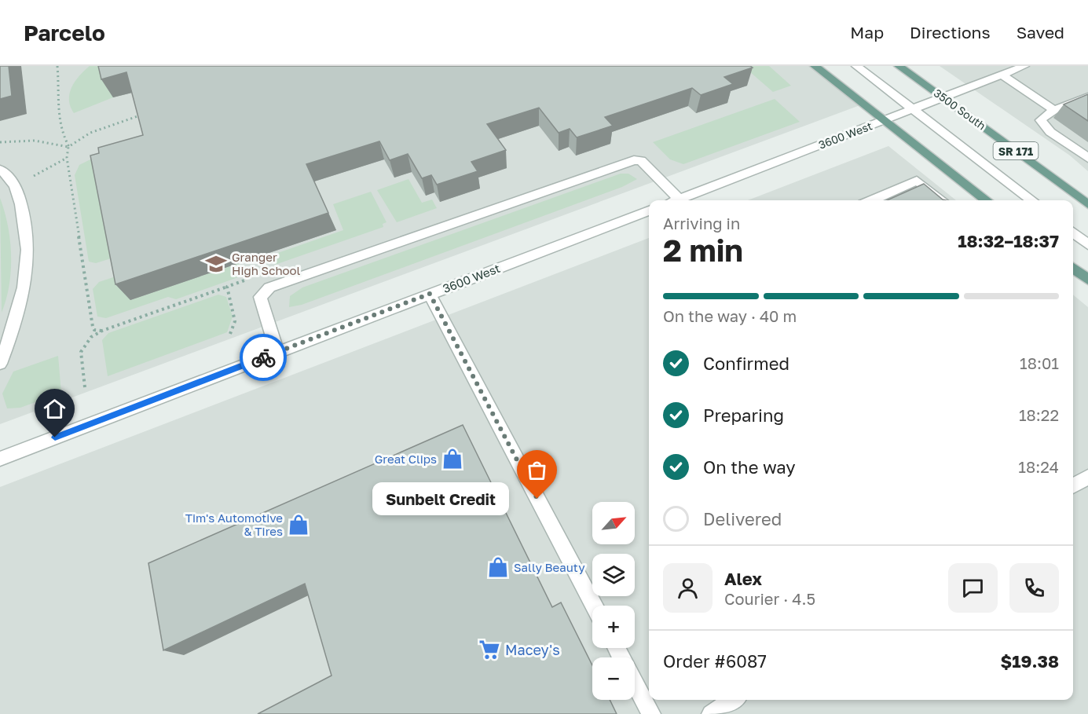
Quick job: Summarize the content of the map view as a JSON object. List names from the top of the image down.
{
  "streets": {
    "main road": ["3500 South", "SR 171"],
    "street": ["3600 West"]
  },
  "crossings": [
    ["3500 South", "3600 West"]
  ],
  "places": {
    "school or university": ["Granger High School"],
    "shop": ["Great Clips", "Tim's Automotive & Tires", "Sally Beauty"],
    "other": ["Sunbelt Credit"],
    "supermarket": ["Macey's"]
  },
  "north": "top right",
  "page": {
    "header": "Parcelo",
    "nav": ["Map", "Directions", "Saved"],
    "heading": ["2 min", "Arriving in", "18:32–18:37"],
    "panel": [
      "Alex",
      "Courier · 4.5",
      "Order #6087",
      "$19.38"
    ],
    "bar": "On the way · 40 m",
    "list": [
      ["Confirmed", "18:01"],
      ["Preparing", "18:22"],
      ["On the way", "18:24"],
      "Delivered"
    ],
    "bubble": "Sunbelt Credit",
    "map_buttons": ["+", "−"]
  }
}
